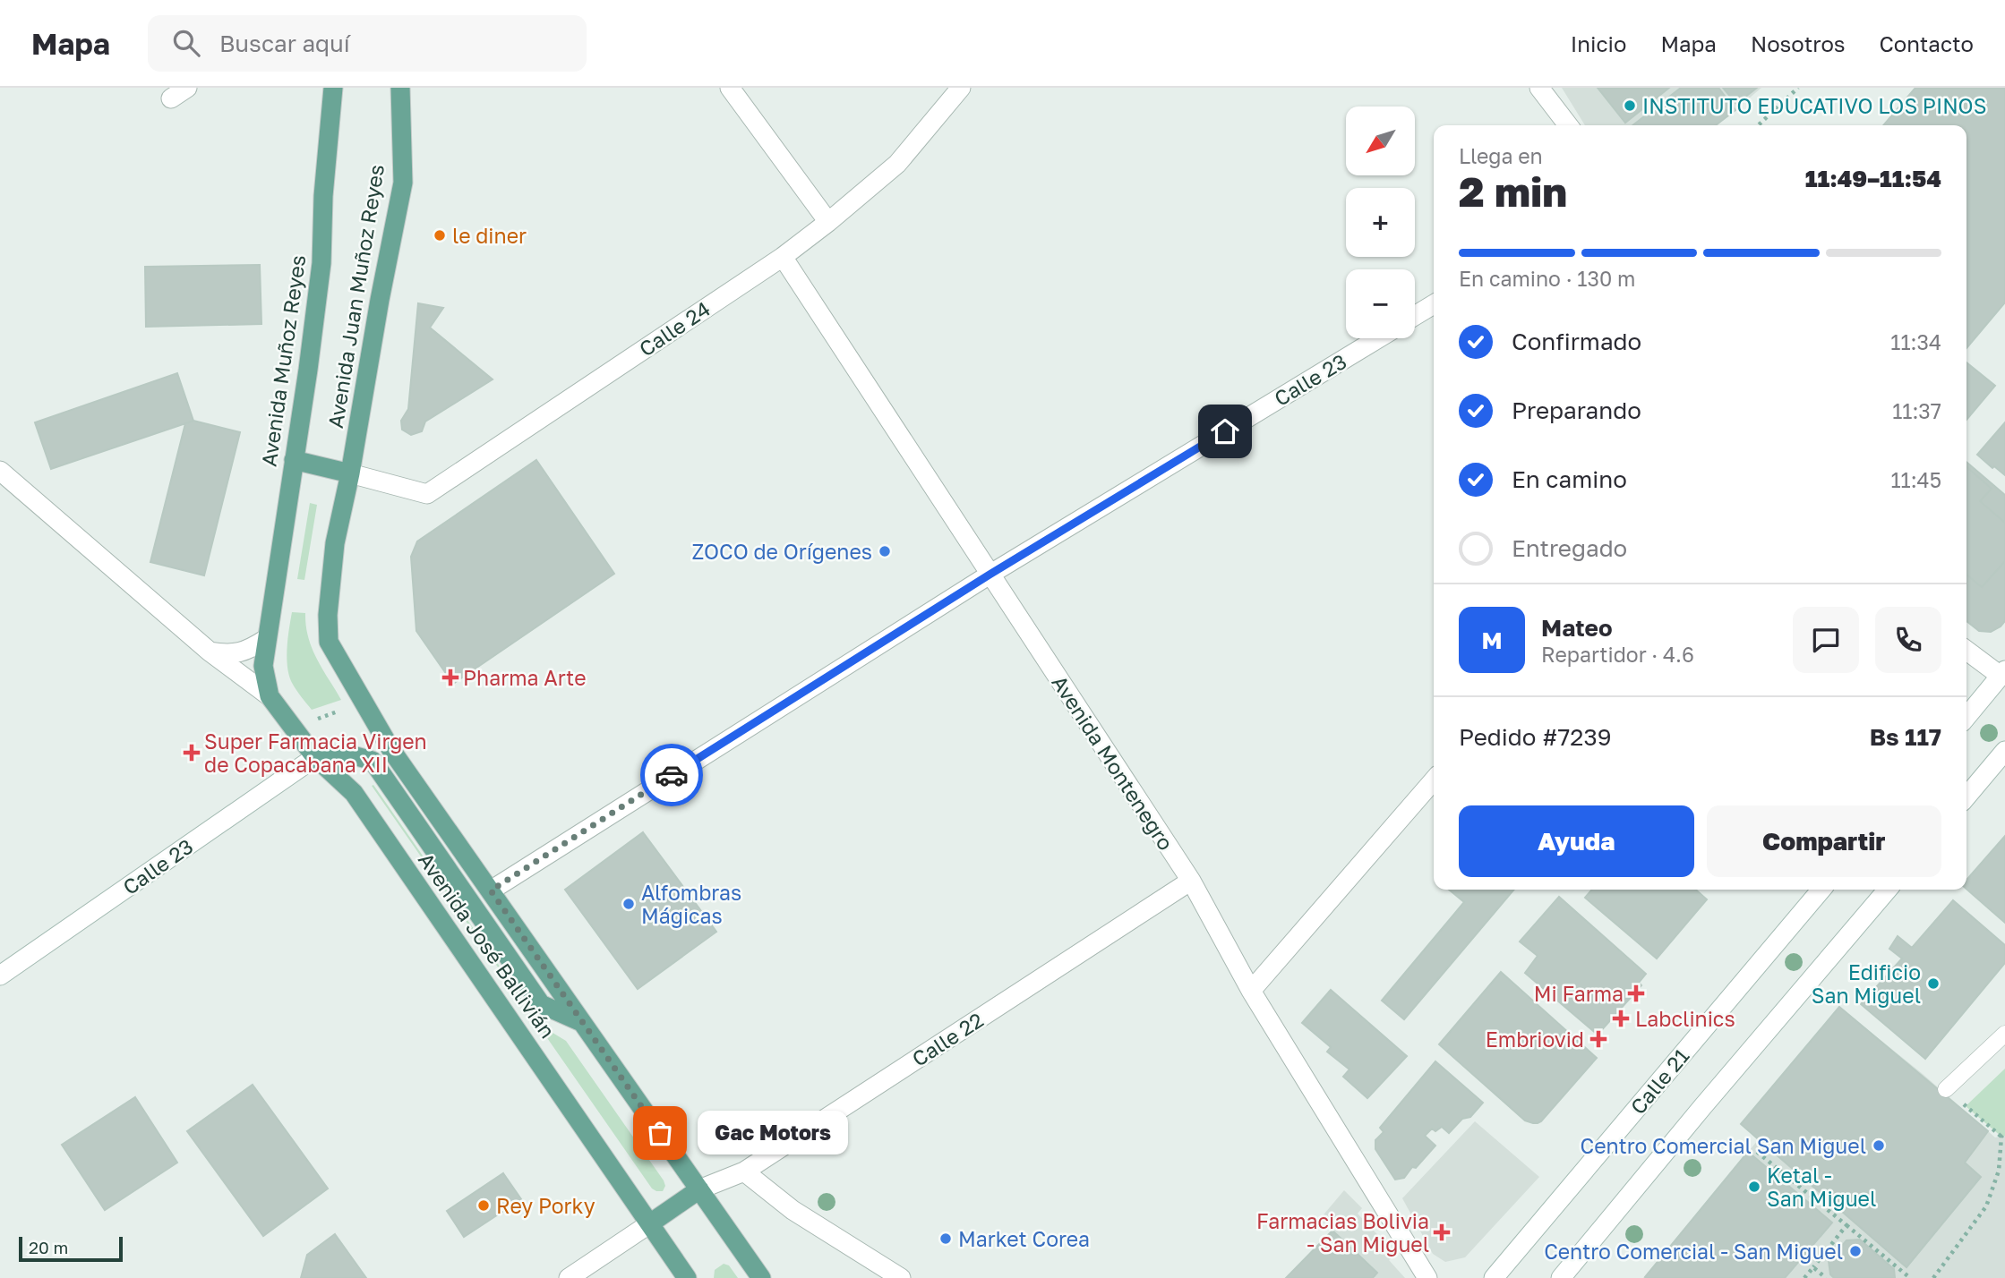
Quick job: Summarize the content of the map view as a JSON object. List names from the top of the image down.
{
  "streets": {
    "main road": ["Avenida Juan Muñoz Reyes", "Avenida Muñoz Reyes", "Avenida José Ballivián"],
    "street": [
      "Calle 24",
      "Calle 23",
      "Avenida Montenegro",
      "Calle 22",
      "Calle 21"
    ]
  },
  "crossings": [
    ["Avenida Juan Muñoz Reyes", "Calle 24"],
    ["Avenida Juan Muñoz Reyes", "Avenida José Ballivián"],
    ["Calle 24", "Avenida Montenegro"],
    ["Calle 24", "Avenida José Ballivián"],
    ["Avenida Muñoz Reyes", "Avenida José Ballivián"],
    ["Calle 23", "Avenida Montenegro"],
    ["Calle 23", "Avenida José Ballivián"],
    ["Avenida Montenegro", "Calle 22"],
    ["Avenida José Ballivián", "Calle 22"]
  ],
  "places": {
    "other": [
      "INSTITUTO EDUCATIVO LOS PINOS",
      "le diner",
      "ZOCO de Orígenes",
      "Alfombras Mágicas",
      "Edificio San Miguel",
      "Gac Motors",
      "Centro Comercial San Miguel",
      "Ketal - San Miguel",
      "Rey Porky",
      "Market Corea",
      "Centro Comercial - San Miguel"
    ],
    "health": [
      "Pharma Arte",
      "Super Farmacia Virgen de Copacabana XII",
      "Mi Farma",
      "Labclinics",
      "Embriovid",
      "Farmacias Bolivia - San Miguel"
    ]
  },
  "scale_bar": "20 m",
  "north": "bottom left",
  "page": {
    "header": "Mapa",
    "search": "Buscar aquí",
    "nav": [
      "Inicio",
      "Mapa",
      "Nosotros",
      "Contacto"
    ],
    "map_buttons": ["+", "−"],
    "heading": ["2 min", "Llega en", "11:49–11:54"],
    "panel": [
      "Mateo",
      "Repartidor · 4.6",
      "Pedido #7239",
      "Bs 117"
    ],
    "bar": "En camino · 130 m",
    "list": [
      ["Confirmado", "11:34"],
      ["Preparando", "11:37"],
      ["En camino", "11:45"],
      "Entregado"
    ],
    "round": "M",
    "buttons": ["Ayuda", "Compartir"],
    "bubble": "Gac Motors",
    "scale": "20 m"
  }
}
